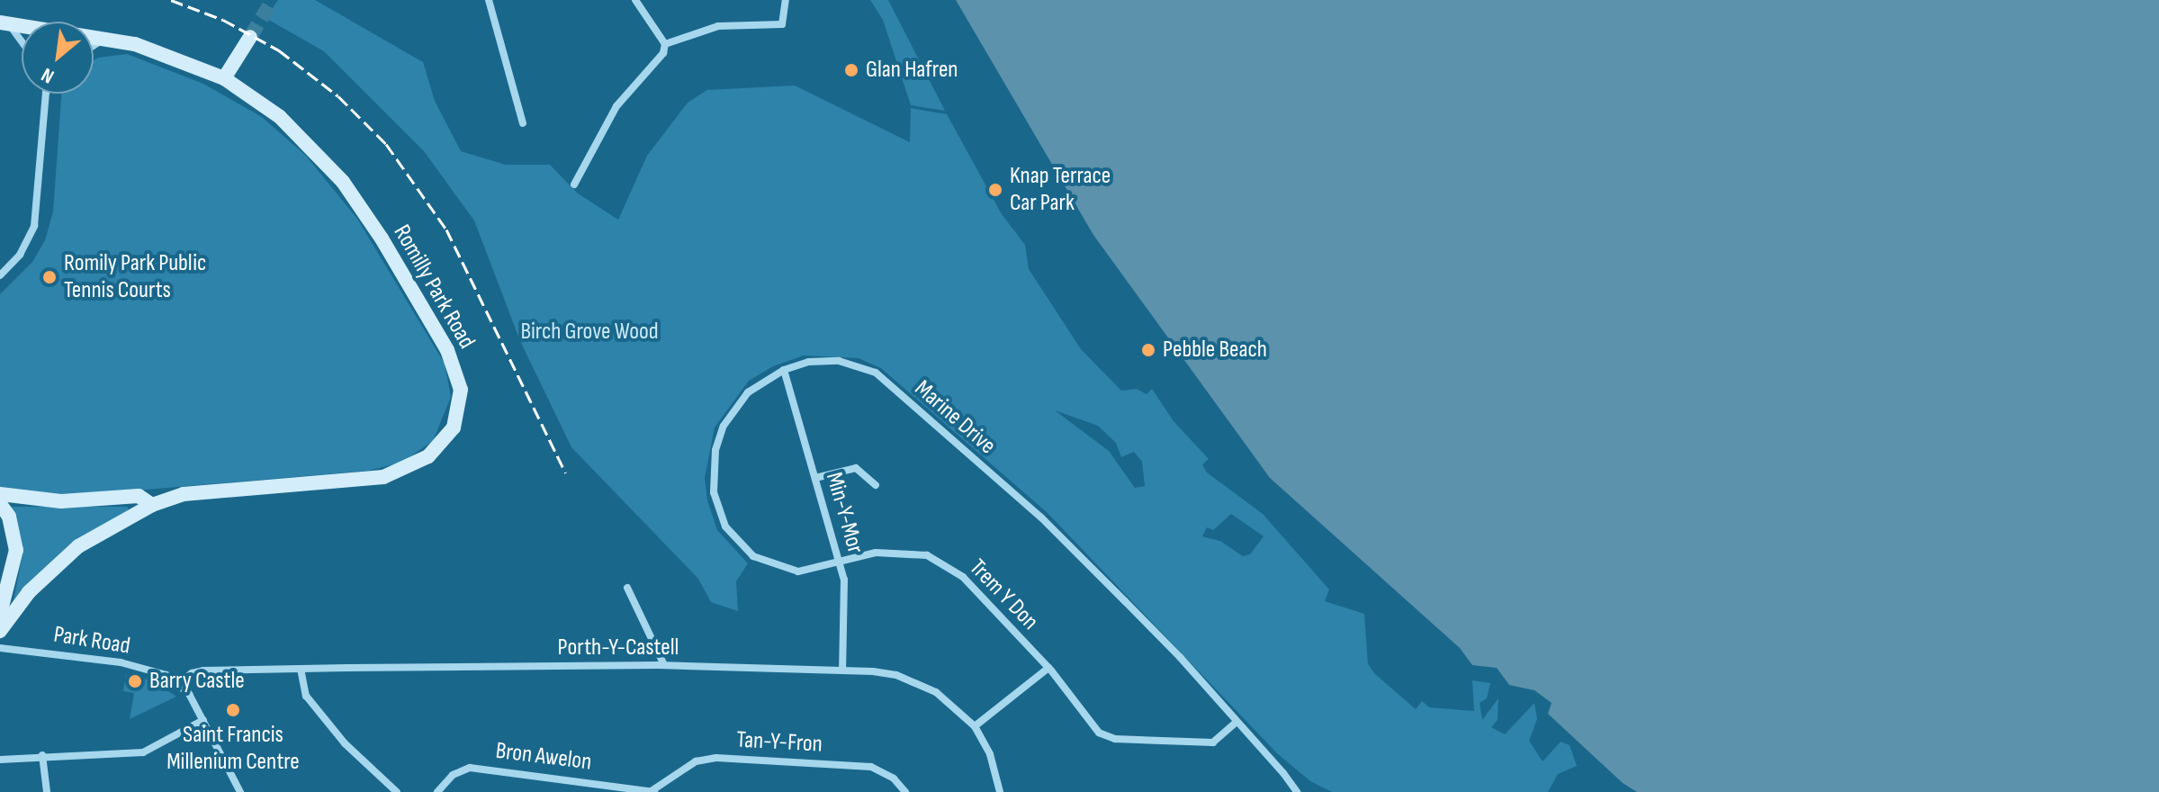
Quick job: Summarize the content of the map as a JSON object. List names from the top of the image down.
{
  "streets": {
    "street": [
      "Romilly Park Road",
      "Marine Drive",
      "Min-Y-Mor",
      "Trem Y Don",
      "Park Road",
      "Porth-Y-Castell",
      "Tan-Y-Fron",
      "Bron Awelon"
    ]
  },
  "crossings": [
    ["Marine Drive", "Min-Y-Mor"],
    ["Marine Drive", "Trem Y Don"],
    ["Min-Y-Mor", "Trem Y Don"],
    ["Min-Y-Mor", "Porth-Y-Castell"],
    ["Park Road", "Porth-Y-Castell"],
    ["Tan-Y-Fron", "Bron Awelon"]
  ],
  "parks": ["Birch Grove Wood"],
  "places": [
    "Glan Hafren",
    "Knap Terrace Car Park",
    "Romily Park Public Tennis Courts",
    "Pebble Beach",
    "Barry Castle",
    "Saint Francis Millenium Centre"
  ],
  "north": "bottom left"
}
